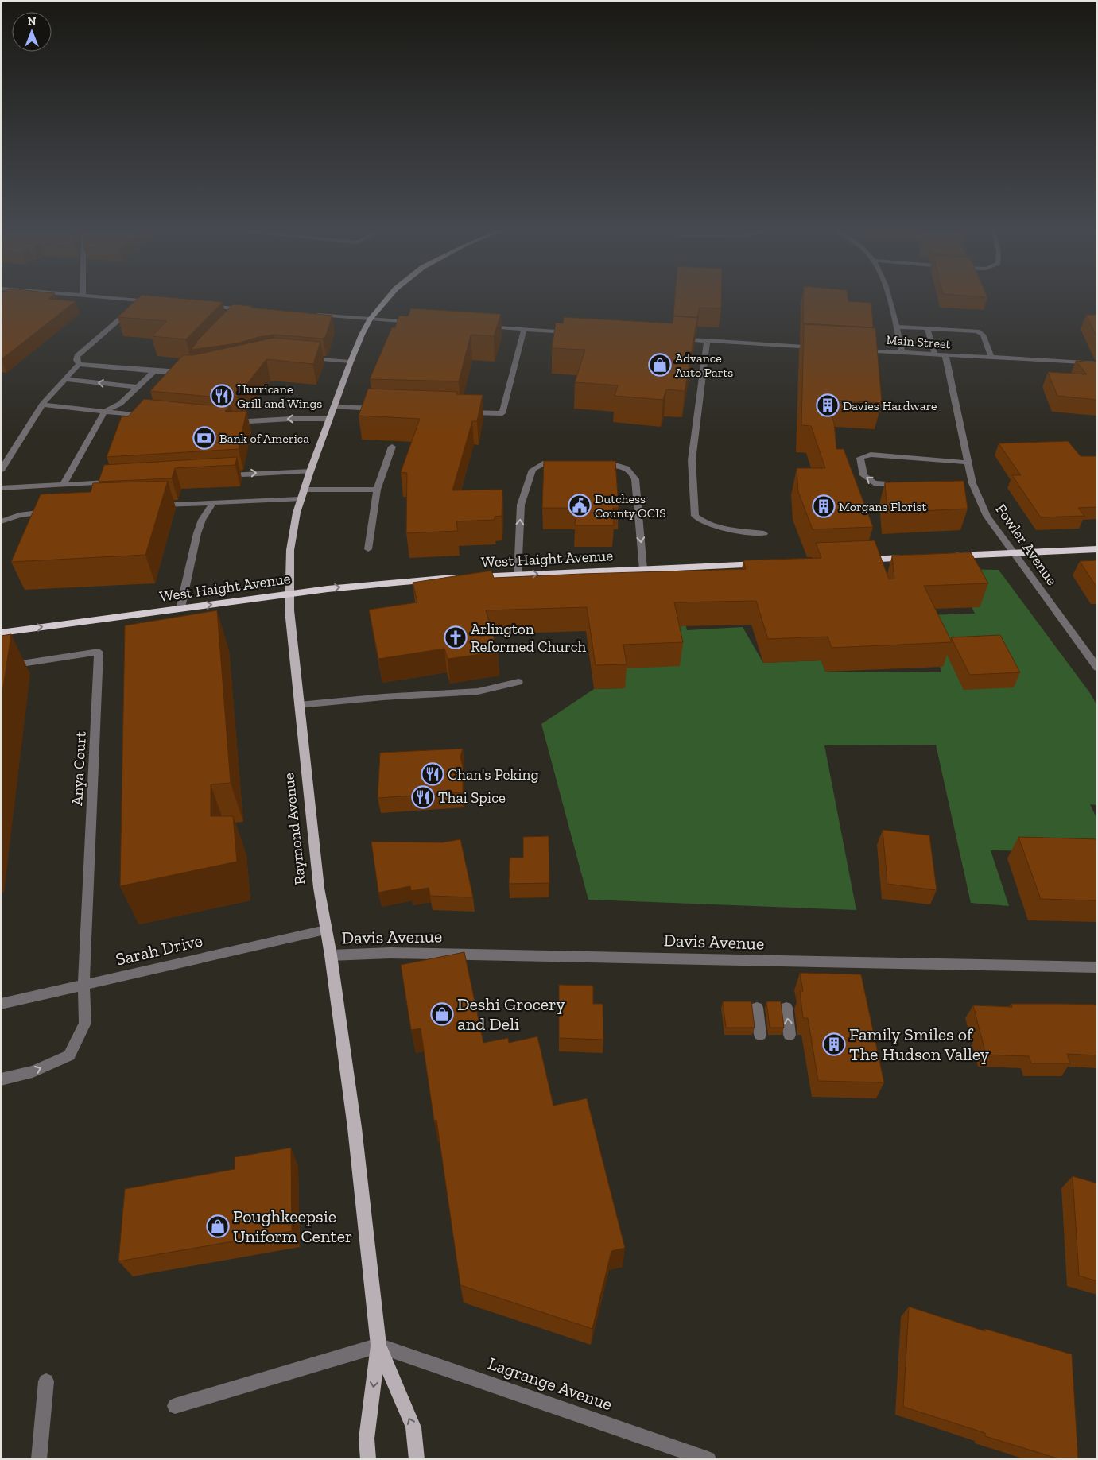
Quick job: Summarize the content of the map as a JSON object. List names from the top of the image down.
{
  "streets": {
    "highway": ["West Haight Avenue"],
    "main road": ["Raymond Avenue"],
    "street": [
      "Main Street",
      "Fowler Avenue",
      "Anya Court",
      "Davis Avenue",
      "Sarah Drive",
      "Lagrange Avenue"
    ]
  },
  "crossings": [
    ["Main Street", "Fowler Avenue"],
    ["West Haight Avenue", "Raymond Avenue"],
    ["Anya Court", "Sarah Drive"],
    ["Raymond Avenue", "Davis Avenue"],
    ["Raymond Avenue", "Sarah Drive"],
    ["Raymond Avenue", "Lagrange Avenue"]
  ],
  "one_way": ["West Haight Avenue"],
  "places": {
    "shop": ["Advance Auto Parts", "Deshi Grocery and Deli", "Poughkeepsie Uniform Center"],
    "restaurant": ["Hurricane Grill and Wings", "Chan's Peking", "Thai Spice"],
    "building": ["Davies Hardware", "Morgans Florist", "Family Smiles of The Hudson Valley"],
    "bank": ["Bank of America"],
    "public building": ["Dutchess County OCIS"],
    "church": ["Arlington Reformed Church"]
  },
  "north": "top"
}
